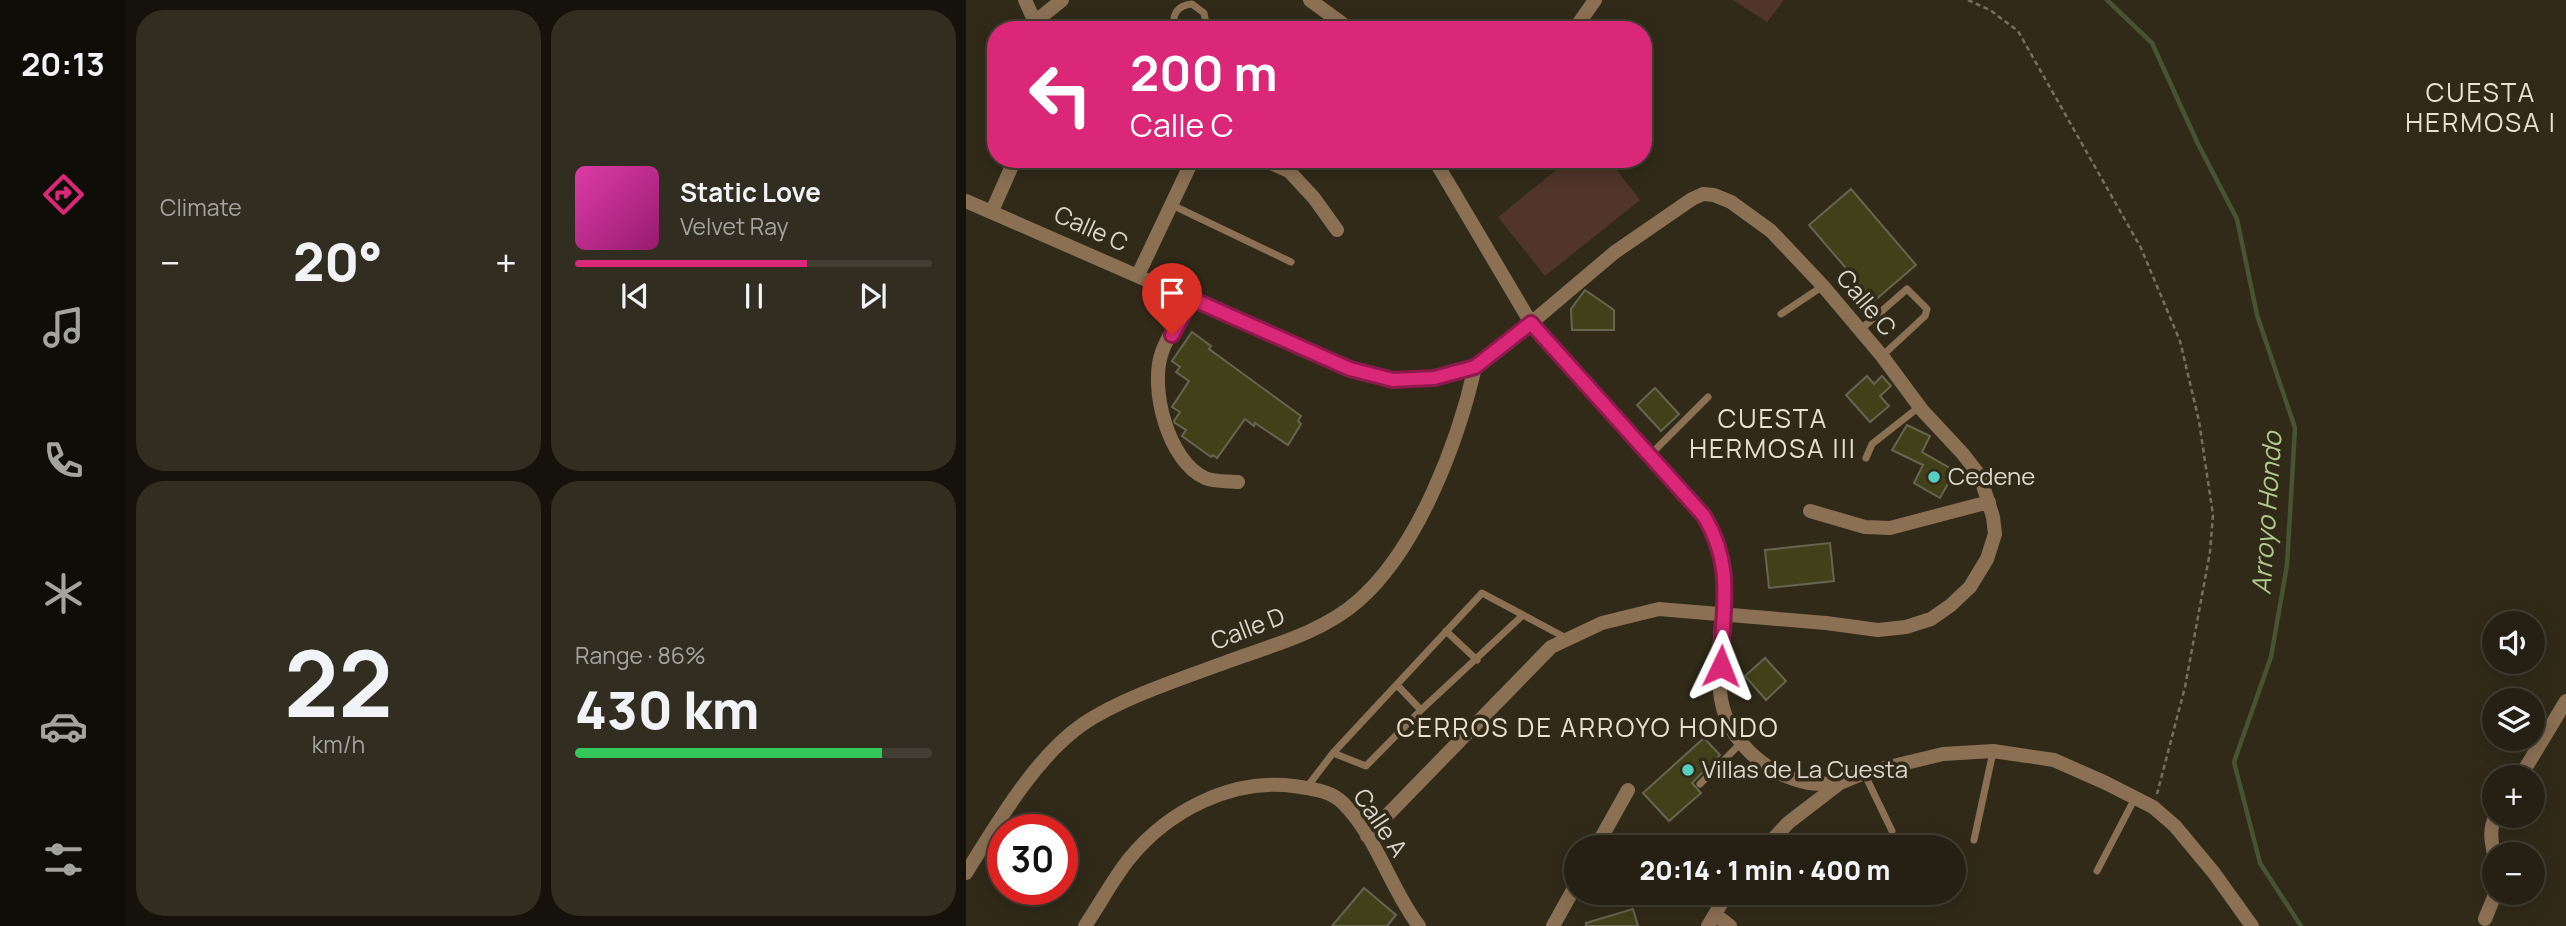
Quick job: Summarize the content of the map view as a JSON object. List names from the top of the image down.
{
  "streets": {
    "street": ["Calle C", "Calle D", "Calle A"]
  },
  "crossings": [
    ["Calle C", "Calle D"],
    ["Calle C", "Calle A"]
  ],
  "districts": ["CUESTA HERMOSA I", "CUESTA HERMOSA III", "CERROS DE ARROYO HONDO"],
  "water": ["Arroyo Hondo"],
  "places": ["Cedene", "Villas de La Cuesta"],
  "page": {
    "tabs": "20:13",
    "tile": [
      "Climate",
      ["22", "km/h"],
      ["Range · 86%", "430 km"]
    ],
    "turn": ["200 m", "Calle C"],
    "song": ["Static Love", "Velvet Ray"],
    "heat": ["−", "20°", "+"],
    "map_buttons": ["+", "−"],
    "limit": "30",
    "trip": "20:14 · 1 min · 400 m"
  }
}
